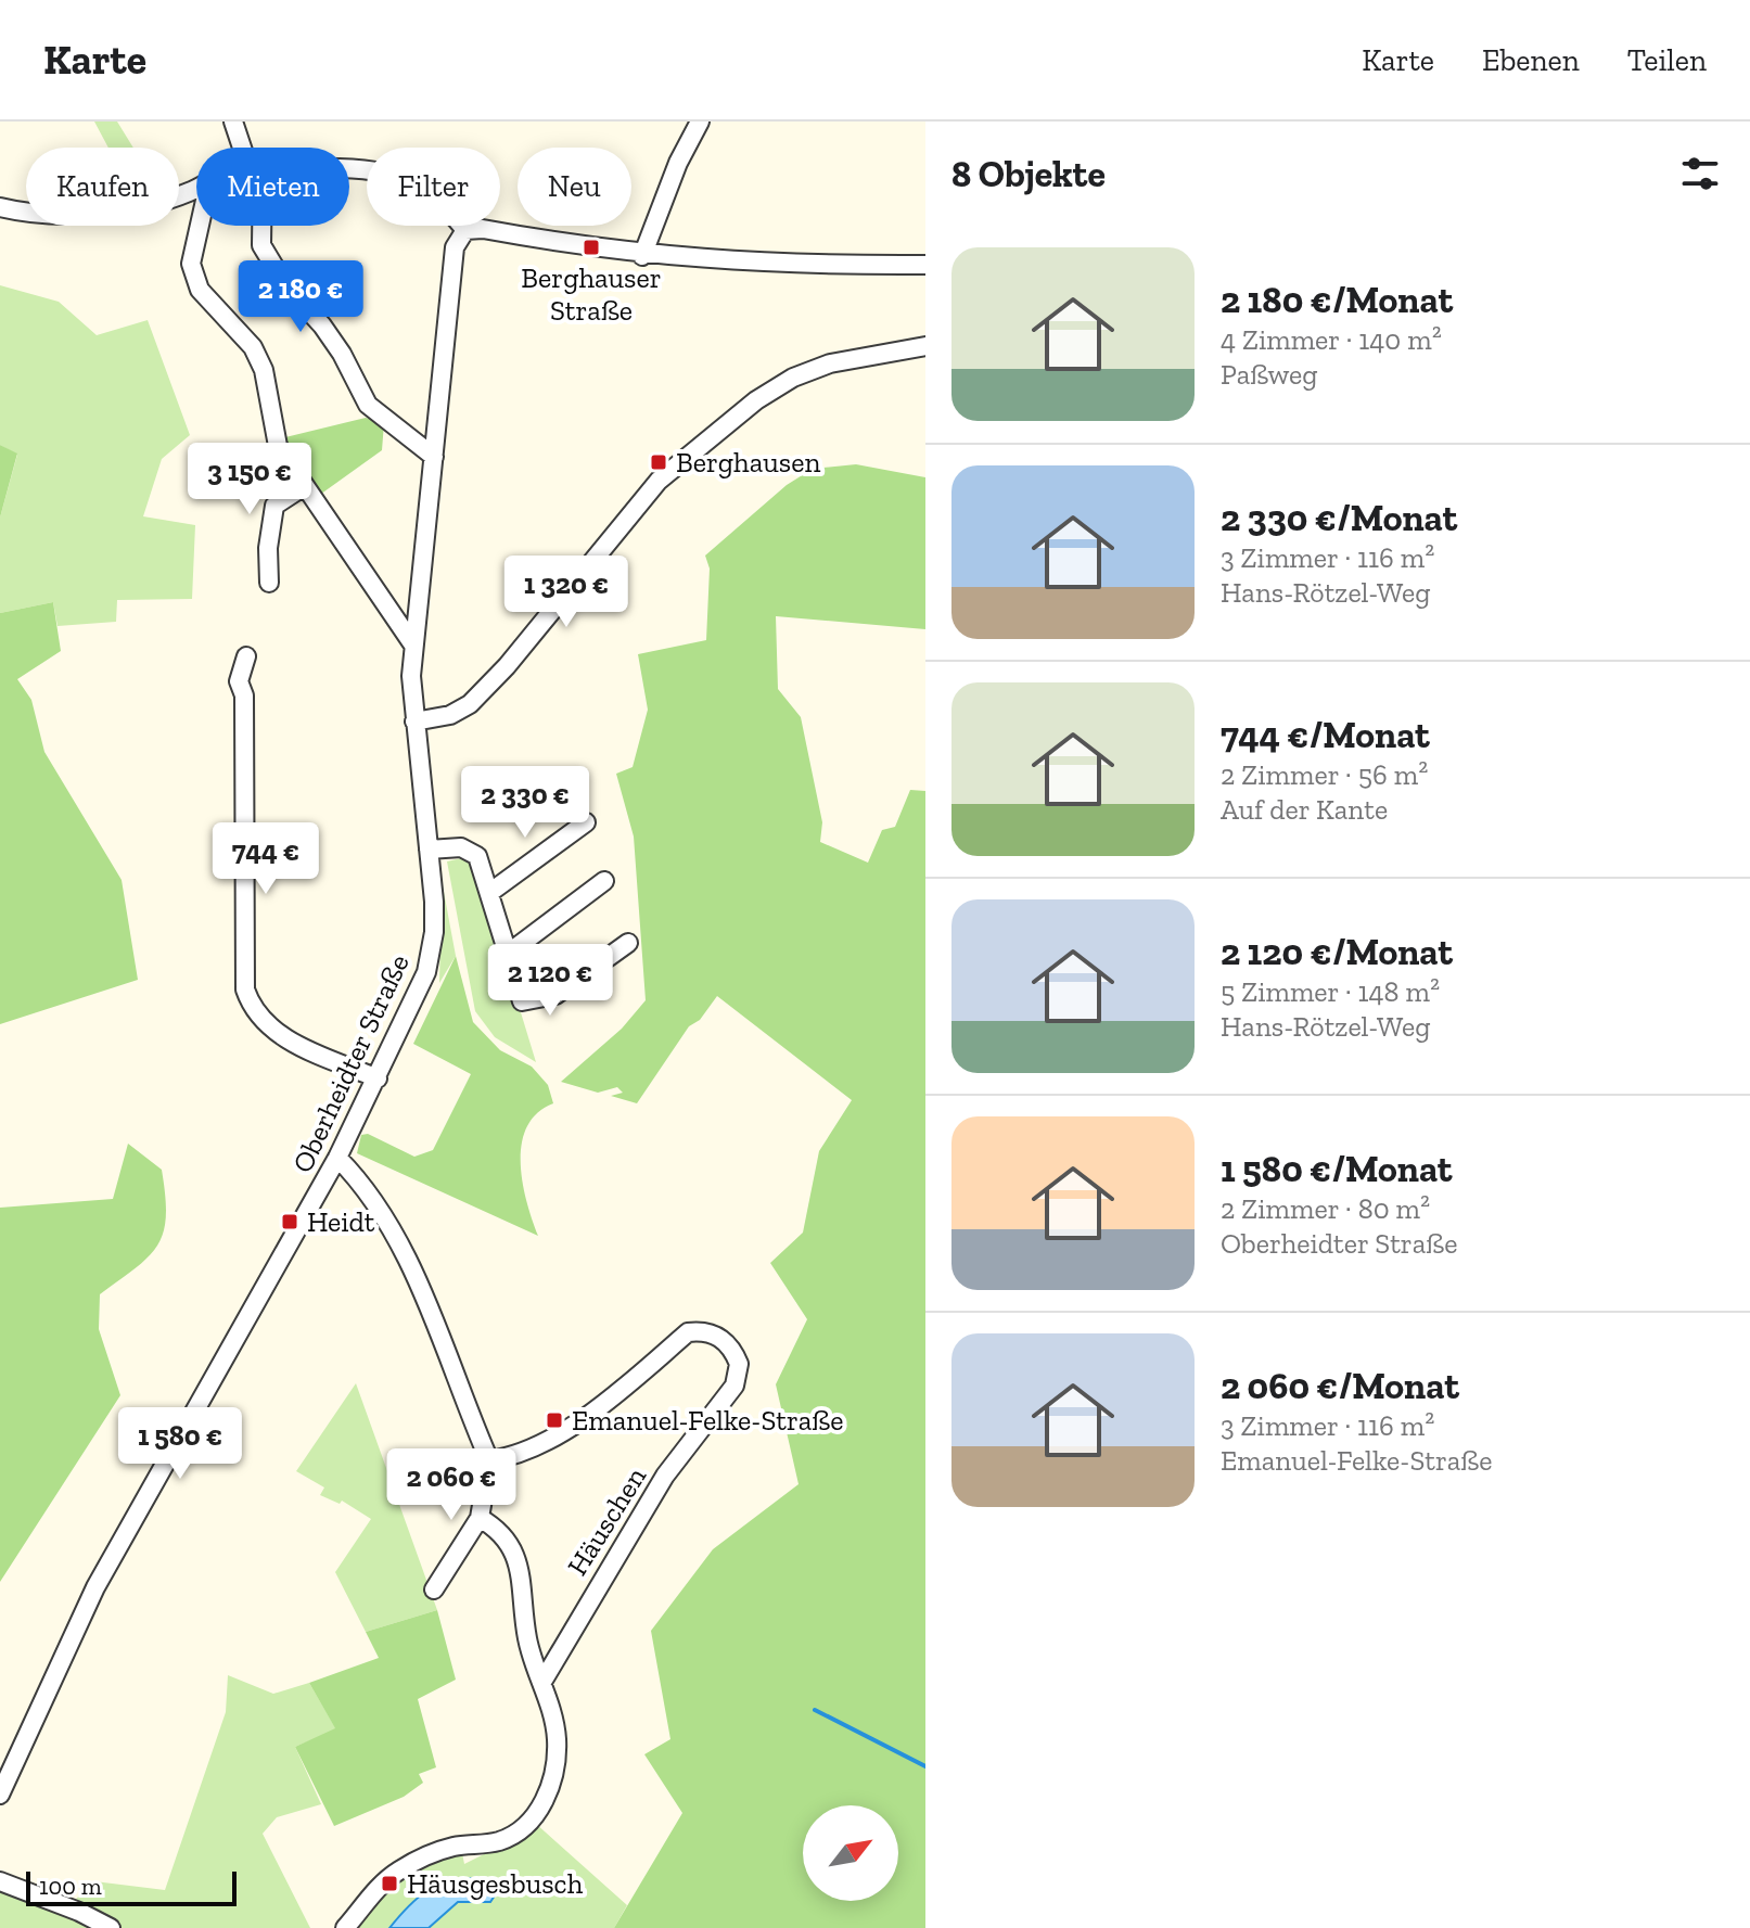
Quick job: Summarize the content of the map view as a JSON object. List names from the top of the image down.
{
  "streets": {
    "street": ["Oberheidter Straße", "Häuschen"]
  },
  "places": {
    "transit": [
      "Berghauser Straße",
      "Berghausen",
      "Heidt",
      "Emanuel-Felke-Straße",
      "Häusgesbusch"
    ]
  },
  "scale_bar": "100 m",
  "north": "top right",
  "page": {
    "header": "Karte",
    "nav": ["Karte", "Ebenen", "Teilen"],
    "heading": "8 Objekte",
    "chip": [
      "Kaufen",
      "Mieten",
      "Filter",
      "Neu"
    ],
    "list": [
      {
        "name": "2 180 €/Monat",
        "note": "4 Zimmer · 140 m² · Paßweg"
      },
      {
        "name": "2 330 €/Monat",
        "note": "3 Zimmer · 116 m² · Hans-Rötzel-Weg"
      },
      {
        "name": "744 €/Monat",
        "note": "2 Zimmer · 56 m² · Auf der Kante"
      },
      {
        "name": "2 120 €/Monat",
        "note": "5 Zimmer · 148 m² · Hans-Rötzel-Weg"
      },
      {
        "name": "1 580 €/Monat",
        "note": "2 Zimmer · 80 m² · Oberheidter Straße"
      },
      {
        "name": "2 060 €/Monat",
        "note": "3 Zimmer · 116 m² · Emanuel-Felke-Straße"
      }
    ],
    "price": [
      "2 180 €",
      "3 150 €",
      "1 320 €",
      "2 330 €",
      "744 €",
      "2 120 €",
      "1 580 €",
      "2 060 €"
    ],
    "scale": "100 m"
  }
}
